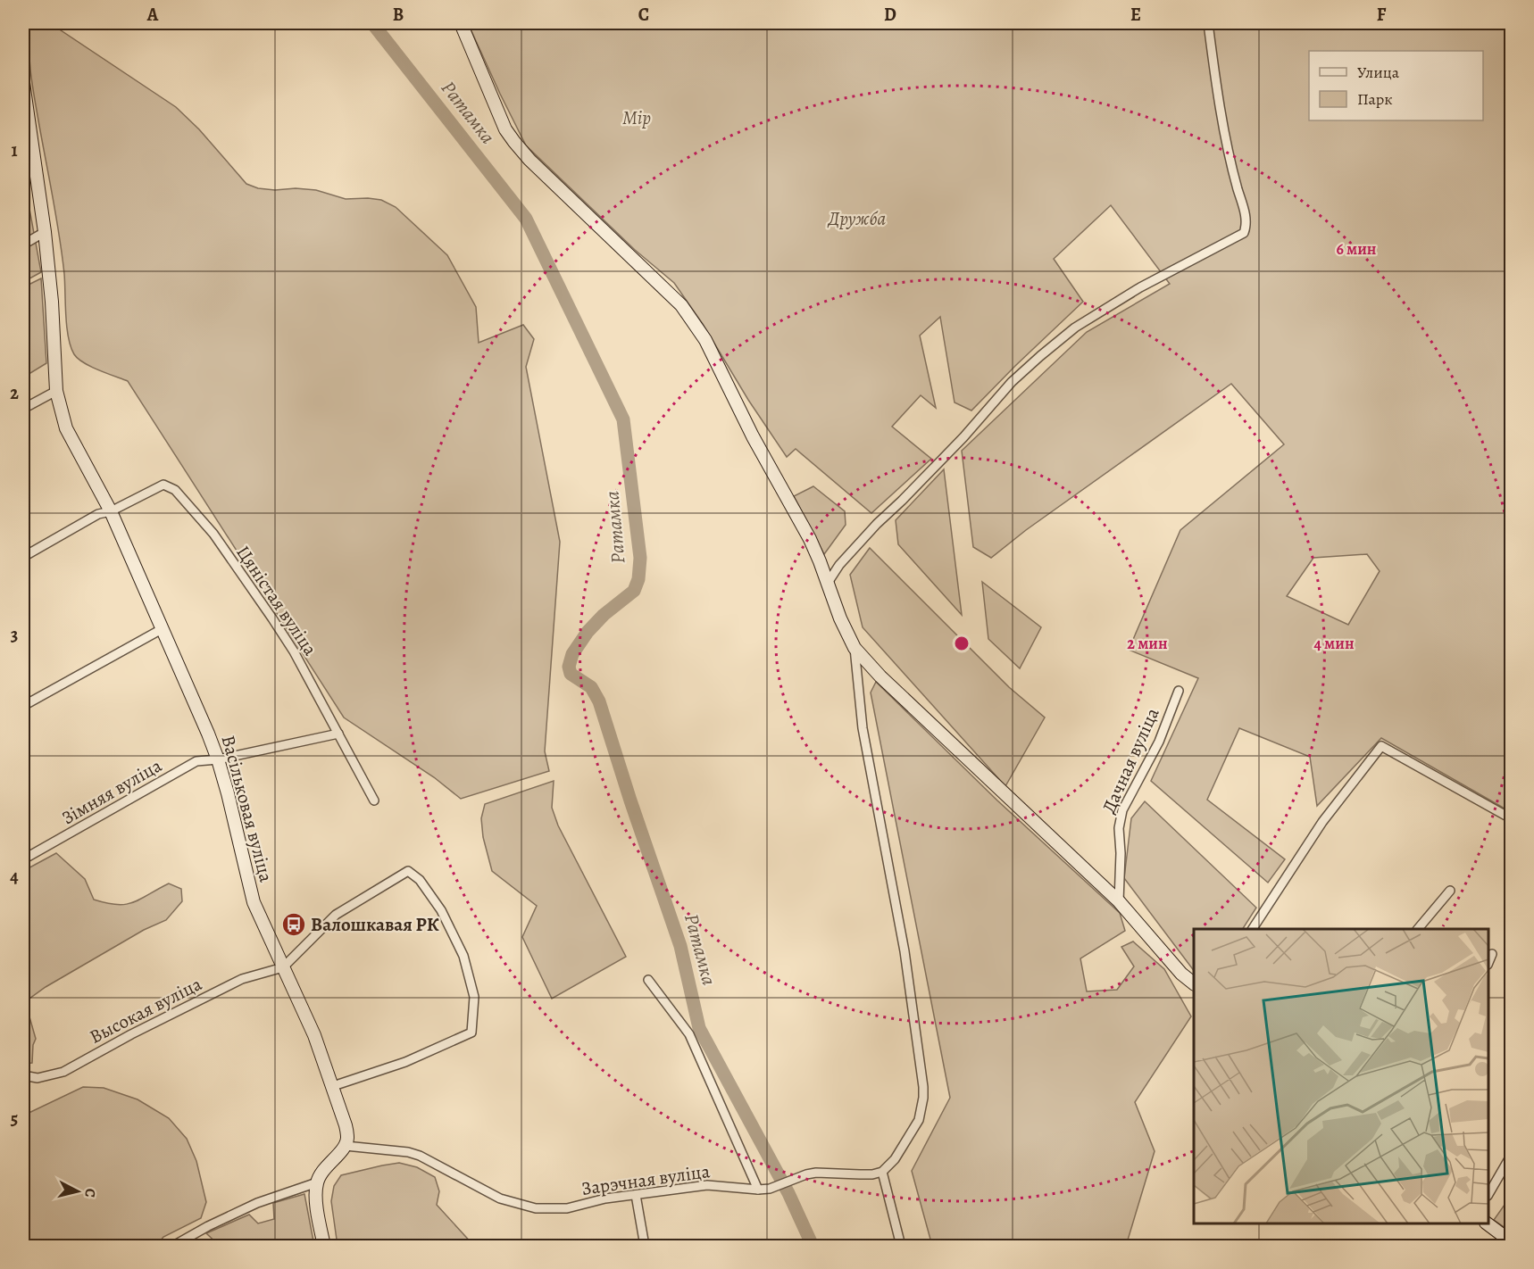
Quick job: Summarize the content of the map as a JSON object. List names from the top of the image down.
{
  "streets": {
    "street": [
      "Цяністая вуліца",
      "Дачная вуліца",
      "Зімняя вуліца",
      "Васільковая вуліца",
      "Высокая вуліца",
      "Зарэчная вуліца"
    ]
  },
  "crossings": [
    ["Цяністая вуліца", "Зімняя вуліца"],
    ["Цяністая вуліца", "Васільковая вуліца"],
    ["Зімняя вуліца", "Васільковая вуліца"],
    ["Васільковая вуліца", "Высокая вуліца"],
    ["Васільковая вуліца", "Зарэчная вуліца"]
  ],
  "water": ["Ратамка"],
  "parks": ["Мір", "Дружба"],
  "places": {
    "bus stop": ["Валошкавая РК"]
  },
  "legend": ["Улица", "Парк"],
  "north": "right",
  "grid": {
    "columns": [
      "A",
      "B",
      "C",
      "D",
      "E",
      "F"
    ],
    "rows": [
      "1",
      "2",
      "3",
      "4",
      "5"
    ]
  },
  "rings": ["6 мин", "2 мин", "4 мин"]
}
